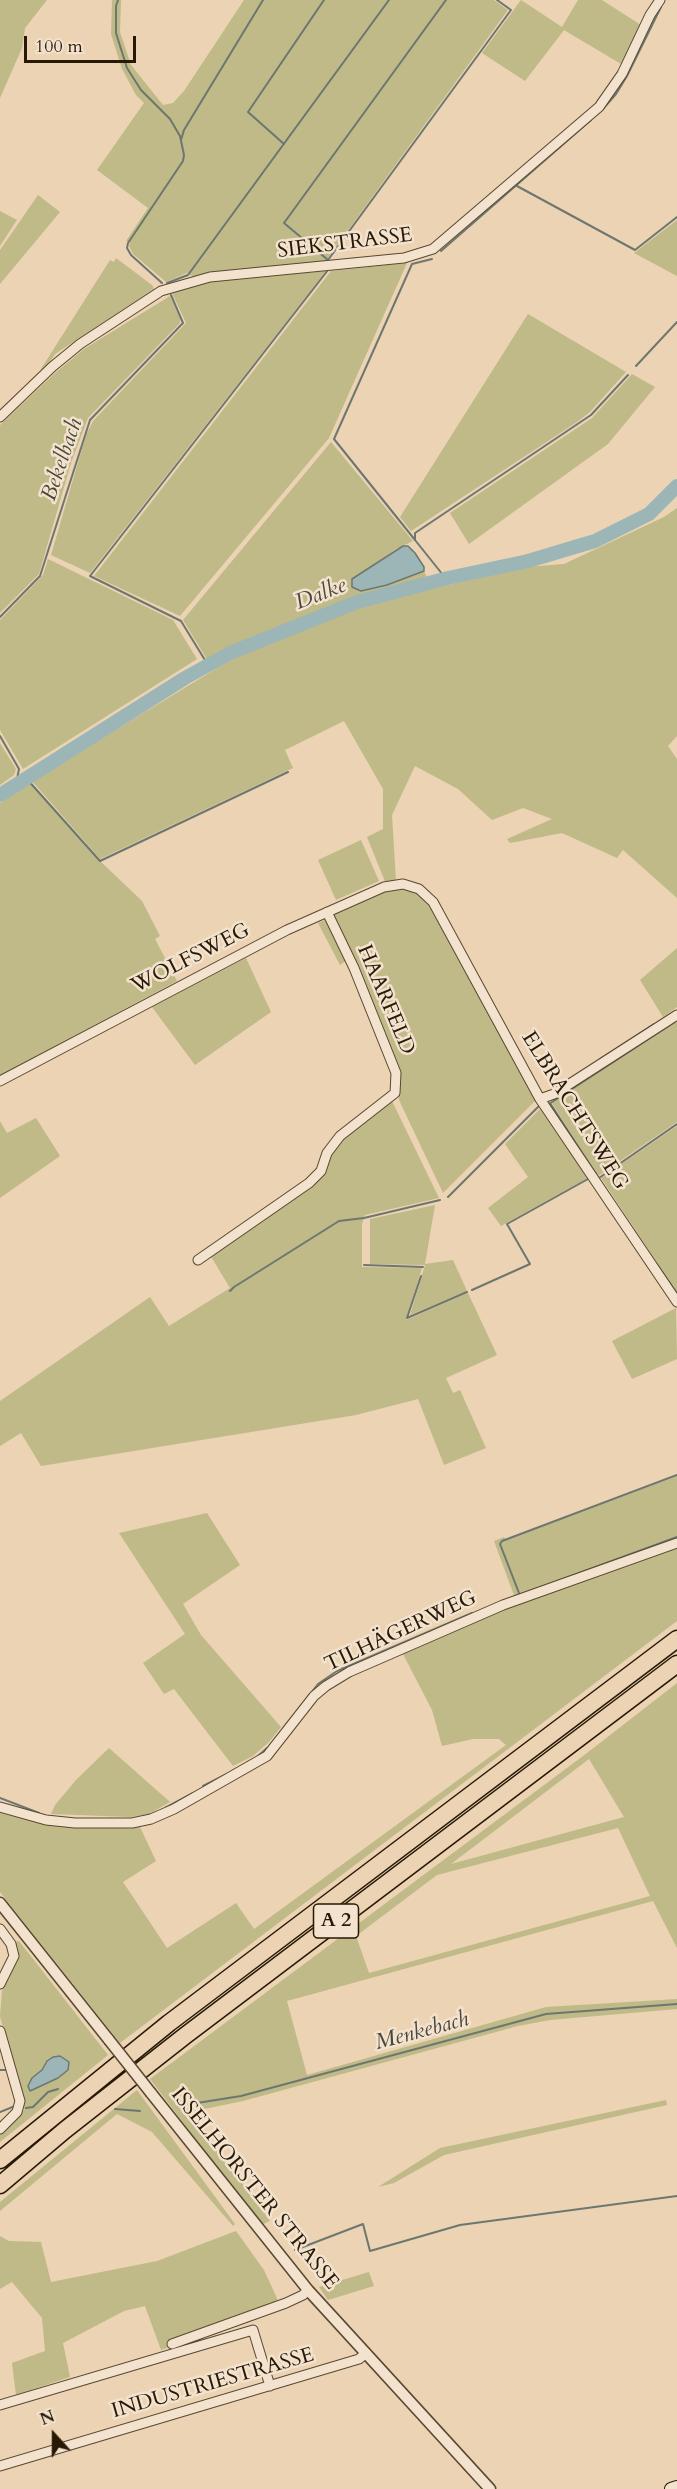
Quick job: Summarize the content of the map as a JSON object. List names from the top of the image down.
{
  "streets": {
    "highway": ["A 2"],
    "street": [
      "SIEKSTRASSE",
      "WOLFSWEG",
      "HAARFELD",
      "ELBRACHTSWEG",
      "TILHÄGERWEG",
      "ISSELHORSTER STRASSE",
      "INDUSTRIESTRASSE"
    ]
  },
  "crossings": [
    ["WOLFSWEG", "HAARFELD"],
    ["WOLFSWEG", "ELBRACHTSWEG"],
    ["ISSELHORSTER STRASSE", "INDUSTRIESTRASSE"]
  ],
  "water": ["Bekelbach", "Dalke", "Menkebach"],
  "scale_bar": "100 m",
  "north": "top"
}
